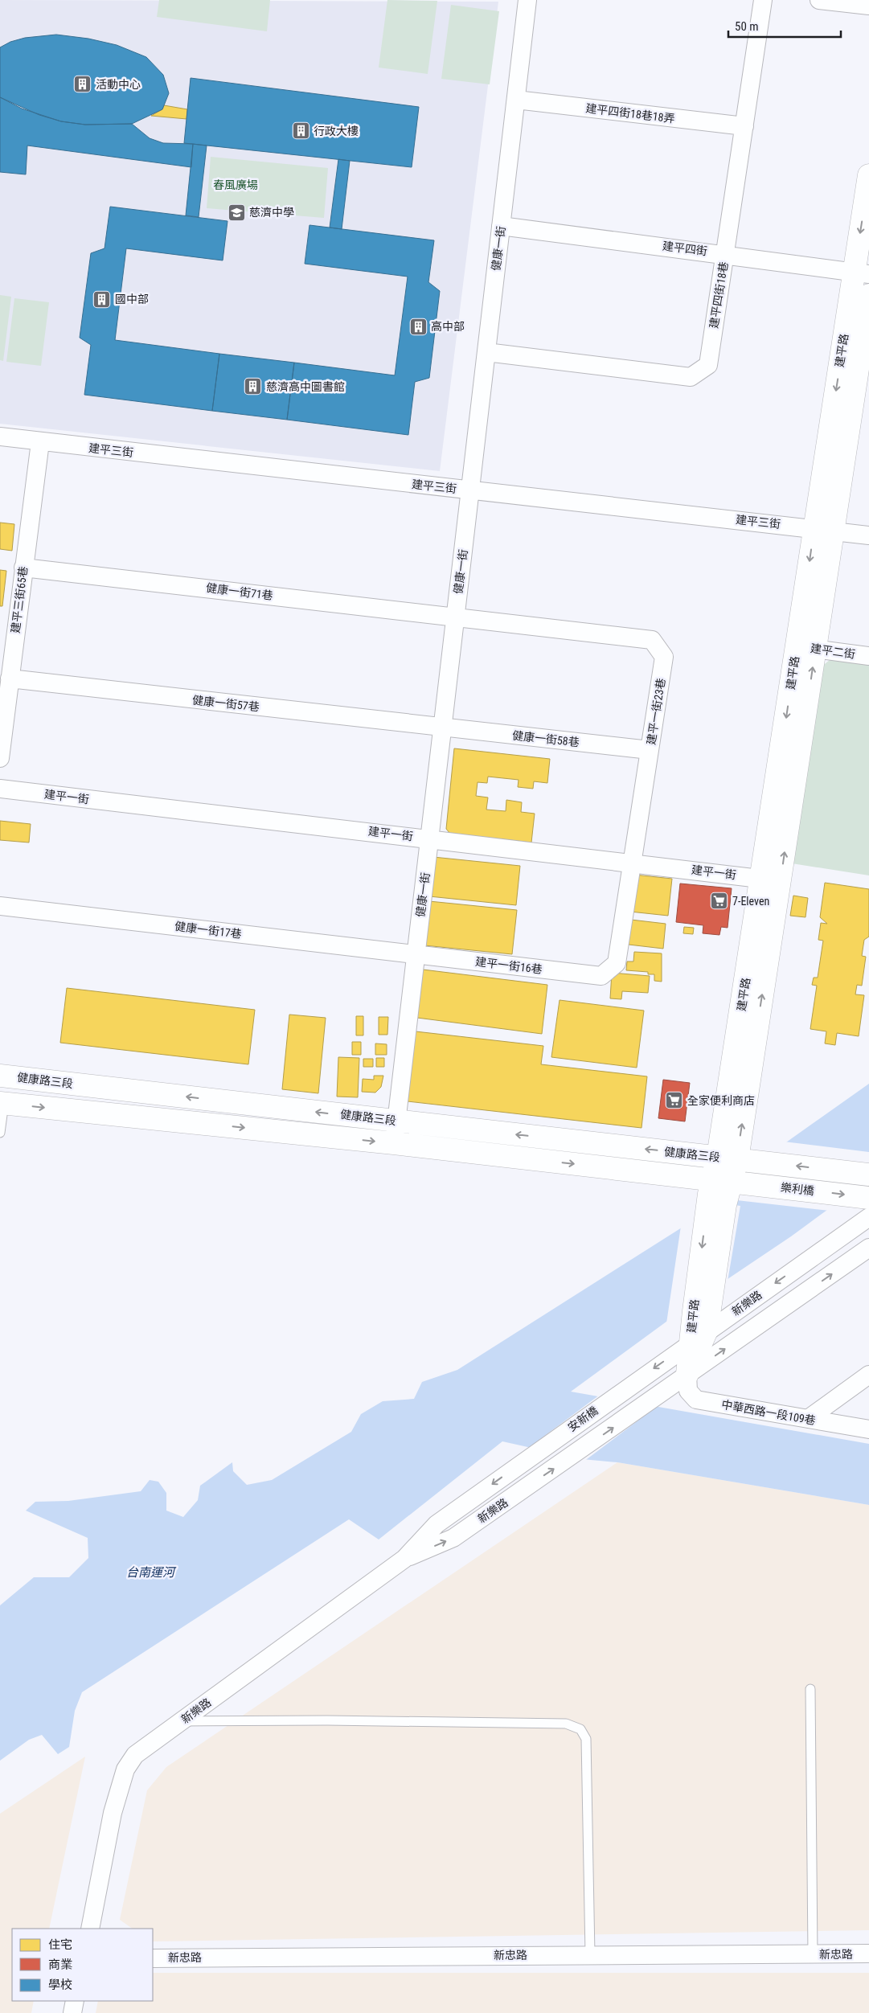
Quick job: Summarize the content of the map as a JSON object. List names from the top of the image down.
{
  "streets": {
    "street": [
      "建平四街18巷18弄",
      "健康一街",
      "建平四街",
      "建平四街18巷",
      "建平路",
      "建平三街",
      "健康一街71巷",
      "建平三街65巷",
      "建平二街",
      "健康一街57巷",
      "建平一街23巷",
      "健康一街58巷",
      "建平一街",
      "健康一街17巷",
      "建平一街16巷",
      "健康路三段",
      "樂利橋",
      "新樂路",
      "中華西路一段109巷",
      "安新橋",
      "新忠路"
    ]
  },
  "crossings": [
    ["建平四街18巷18弄", "健康一街"],
    ["建平四街18巷18弄", "建平四街18巷"],
    ["健康一街", "建平四街"],
    ["健康一街", "建平四街18巷"],
    ["健康一街", "建平三街"],
    ["健康一街", "健康一街71巷"],
    ["健康一街", "健康一街57巷"],
    ["健康一街", "建平一街23巷"],
    ["健康一街", "健康一街58巷"],
    ["健康一街", "建平一街"],
    ["健康一街", "健康一街17巷"],
    ["健康一街", "建平一街16巷"],
    ["健康一街", "健康路三段"],
    ["建平四街", "建平四街18巷"],
    ["建平四街", "建平路"],
    ["建平路", "建平三街"],
    ["建平路", "建平二街"],
    ["建平路", "建平一街"],
    ["建平路", "健康路三段"],
    ["建平路", "樂利橋"],
    ["建平路", "新樂路"],
    ["建平路", "中華西路一段109巷"],
    ["建平三街", "建平三街65巷"],
    ["健康一街71巷", "建平三街65巷"],
    ["健康一街71巷", "建平一街23巷"],
    ["建平三街65巷", "健康一街57巷"],
    ["健康一街57巷", "健康一街58巷"],
    ["建平一街23巷", "健康一街58巷"],
    ["建平一街23巷", "建平一街"],
    ["建平一街23巷", "建平一街16巷"],
    ["健康一街17巷", "建平一街16巷"],
    ["健康路三段", "樂利橋"],
    ["樂利橋", "新樂路"],
    ["新樂路", "中華西路一段109巷"],
    ["新樂路", "安新橋"]
  ],
  "water": ["台南運河"],
  "parks": ["春風廣場"],
  "places": {
    "building": [
      "活動中心",
      "行政大樓",
      "國中部",
      "高中部",
      "慈濟高中圖書館"
    ],
    "school or university": ["慈濟中學"],
    "supermarket": ["7-Eleven", "全家便利商店"]
  },
  "legend": ["住宅", "商業", "學校"],
  "scale_bar": "50 m"
}
